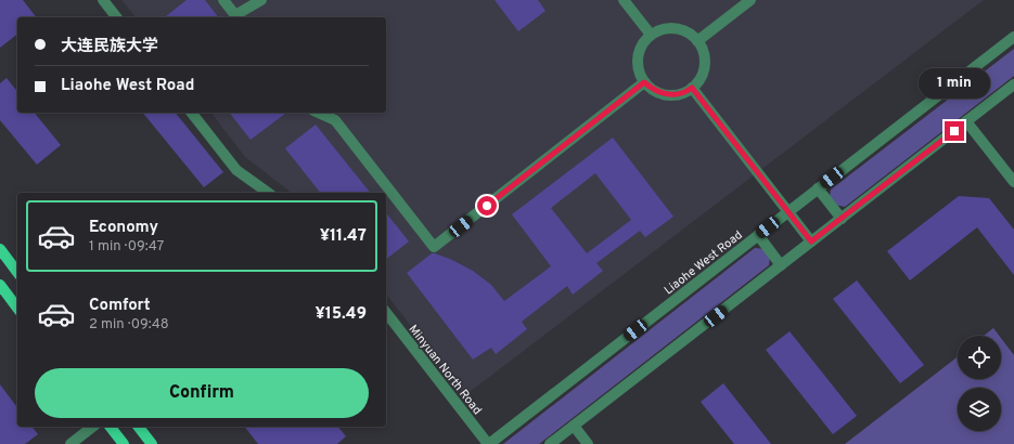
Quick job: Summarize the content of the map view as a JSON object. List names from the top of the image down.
{
  "streets": {
    "street": ["Liaohe West Road", "Minyuan North Road"]
  },
  "crossings": [
    ["Liaohe West Road", "Minyuan North Road"]
  ],
  "page": {
    "banner": ["大连民族大学", "Liaohe West Road"],
    "bubble": "1 min",
    "list": [
      {
        "name": "Economy",
        "note": "1 min · 09:47",
        "value": "¥11.47"
      },
      {
        "name": "Comfort",
        "note": "2 min · 09:48",
        "value": "¥15.49"
      }
    ],
    "buttons": "Confirm"
  }
}
